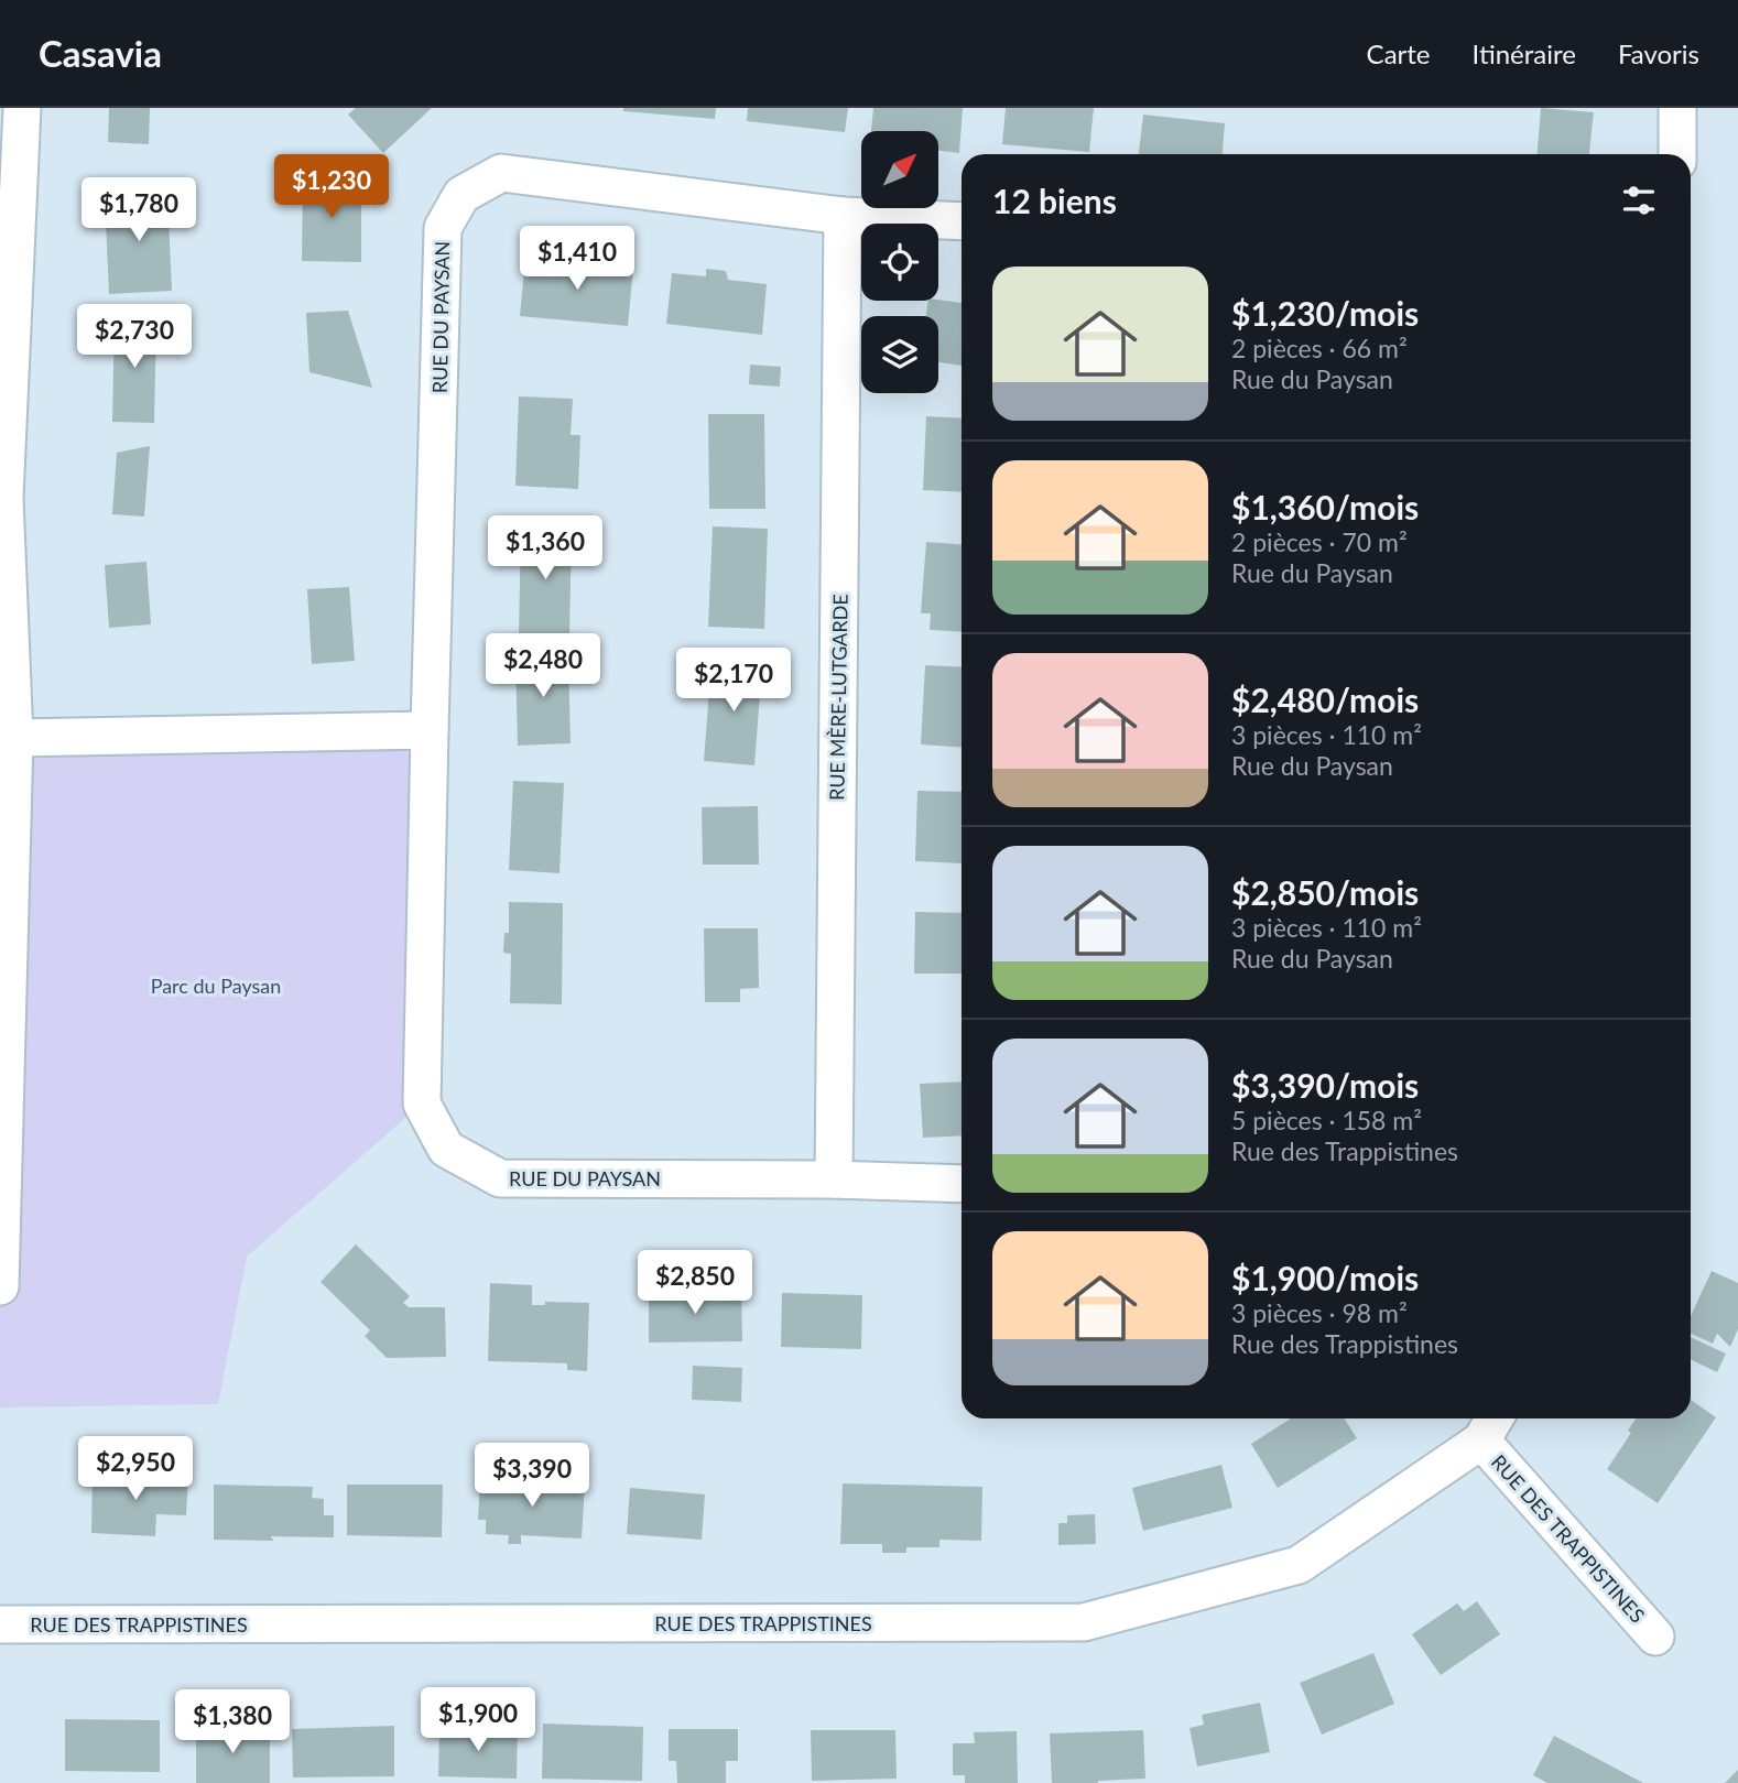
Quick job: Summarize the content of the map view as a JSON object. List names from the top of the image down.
{
  "streets": {
    "street": ["RUE DU PAYSAN", "RUE MÈRE-LUTGARDE", "RUE DES TRAPPISTINES"]
  },
  "crossings": [
    ["RUE DU PAYSAN", "RUE MÈRE-LUTGARDE"]
  ],
  "parks": ["Parc du Paysan"],
  "north": "top right",
  "page": {
    "header": "Casavia",
    "nav": ["Carte", "Itinéraire", "Favoris"],
    "price": [
      "$1,230",
      "$1,780",
      "$1,410",
      "$2,730",
      "$1,360",
      "$2,480",
      "$2,170",
      "$2,850",
      "$2,950",
      "$3,390",
      "$1,900",
      "$1,380"
    ],
    "heading": "12 biens",
    "list": [
      {
        "name": "$1,230/mois",
        "note": "2 pièces · 66 m² · Rue du Paysan"
      },
      {
        "name": "$1,360/mois",
        "note": "2 pièces · 70 m² · Rue du Paysan"
      },
      {
        "name": "$2,480/mois",
        "note": "3 pièces · 110 m² · Rue du Paysan"
      },
      {
        "name": "$2,850/mois",
        "note": "3 pièces · 110 m² · Rue du Paysan"
      },
      {
        "name": "$3,390/mois",
        "note": "5 pièces · 158 m² · Rue des Trappistines"
      },
      {
        "name": "$1,900/mois",
        "note": "3 pièces · 98 m² · Rue des Trappistines"
      }
    ]
  }
}
